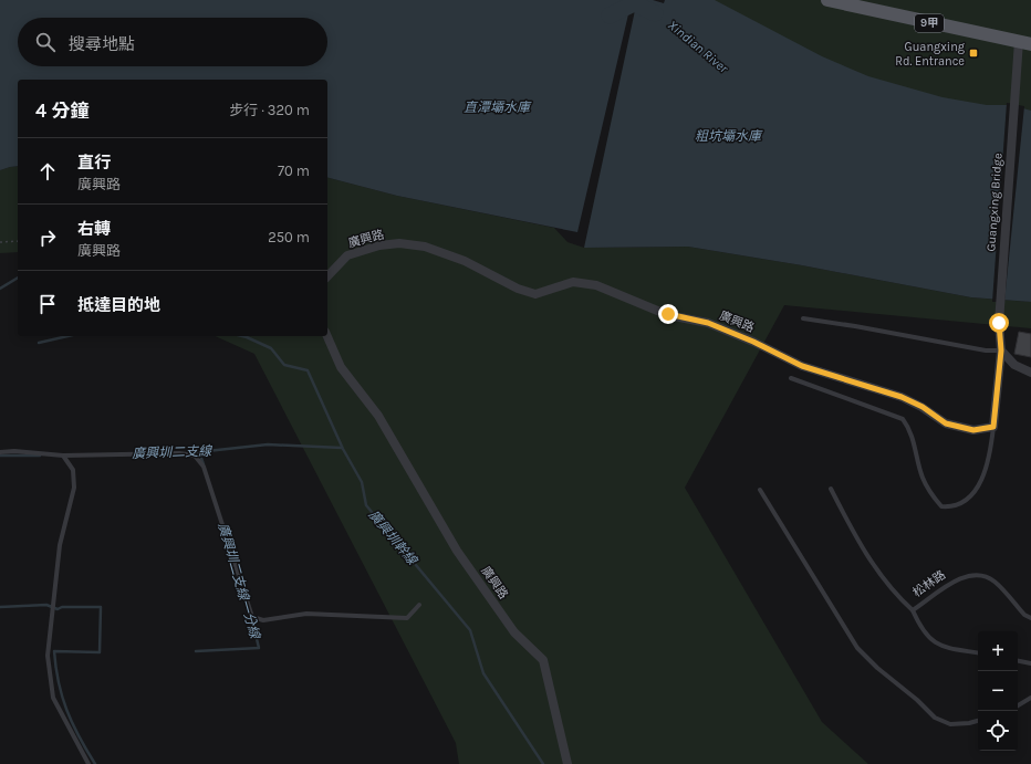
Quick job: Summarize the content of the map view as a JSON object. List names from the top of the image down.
{
  "streets": {
    "main road": ["9甲"],
    "street": ["Guangxing Bridge", "廣興路"],
    "lane": ["松林路"]
  },
  "crossings": [
    ["9甲", "Guangxing Bridge"]
  ],
  "water": [
    "Xindian River",
    "直潭壩水庫",
    "粗坑壩水庫",
    "廣興圳二支線",
    "廣興圳幹線",
    "廣興圳二支線一分線"
  ],
  "places": {
    "transit": ["Guangxing Rd. Entrance"]
  },
  "page": {
    "search": "搜尋地點",
    "heading": ["4 分鐘", "步行 · 320 m"],
    "list": [
      ["直行", "廣興路", "70 m"],
      ["右轉", "廣興路", "250 m"],
      "抵達目的地"
    ],
    "map_buttons": ["+", "−"]
  }
}
